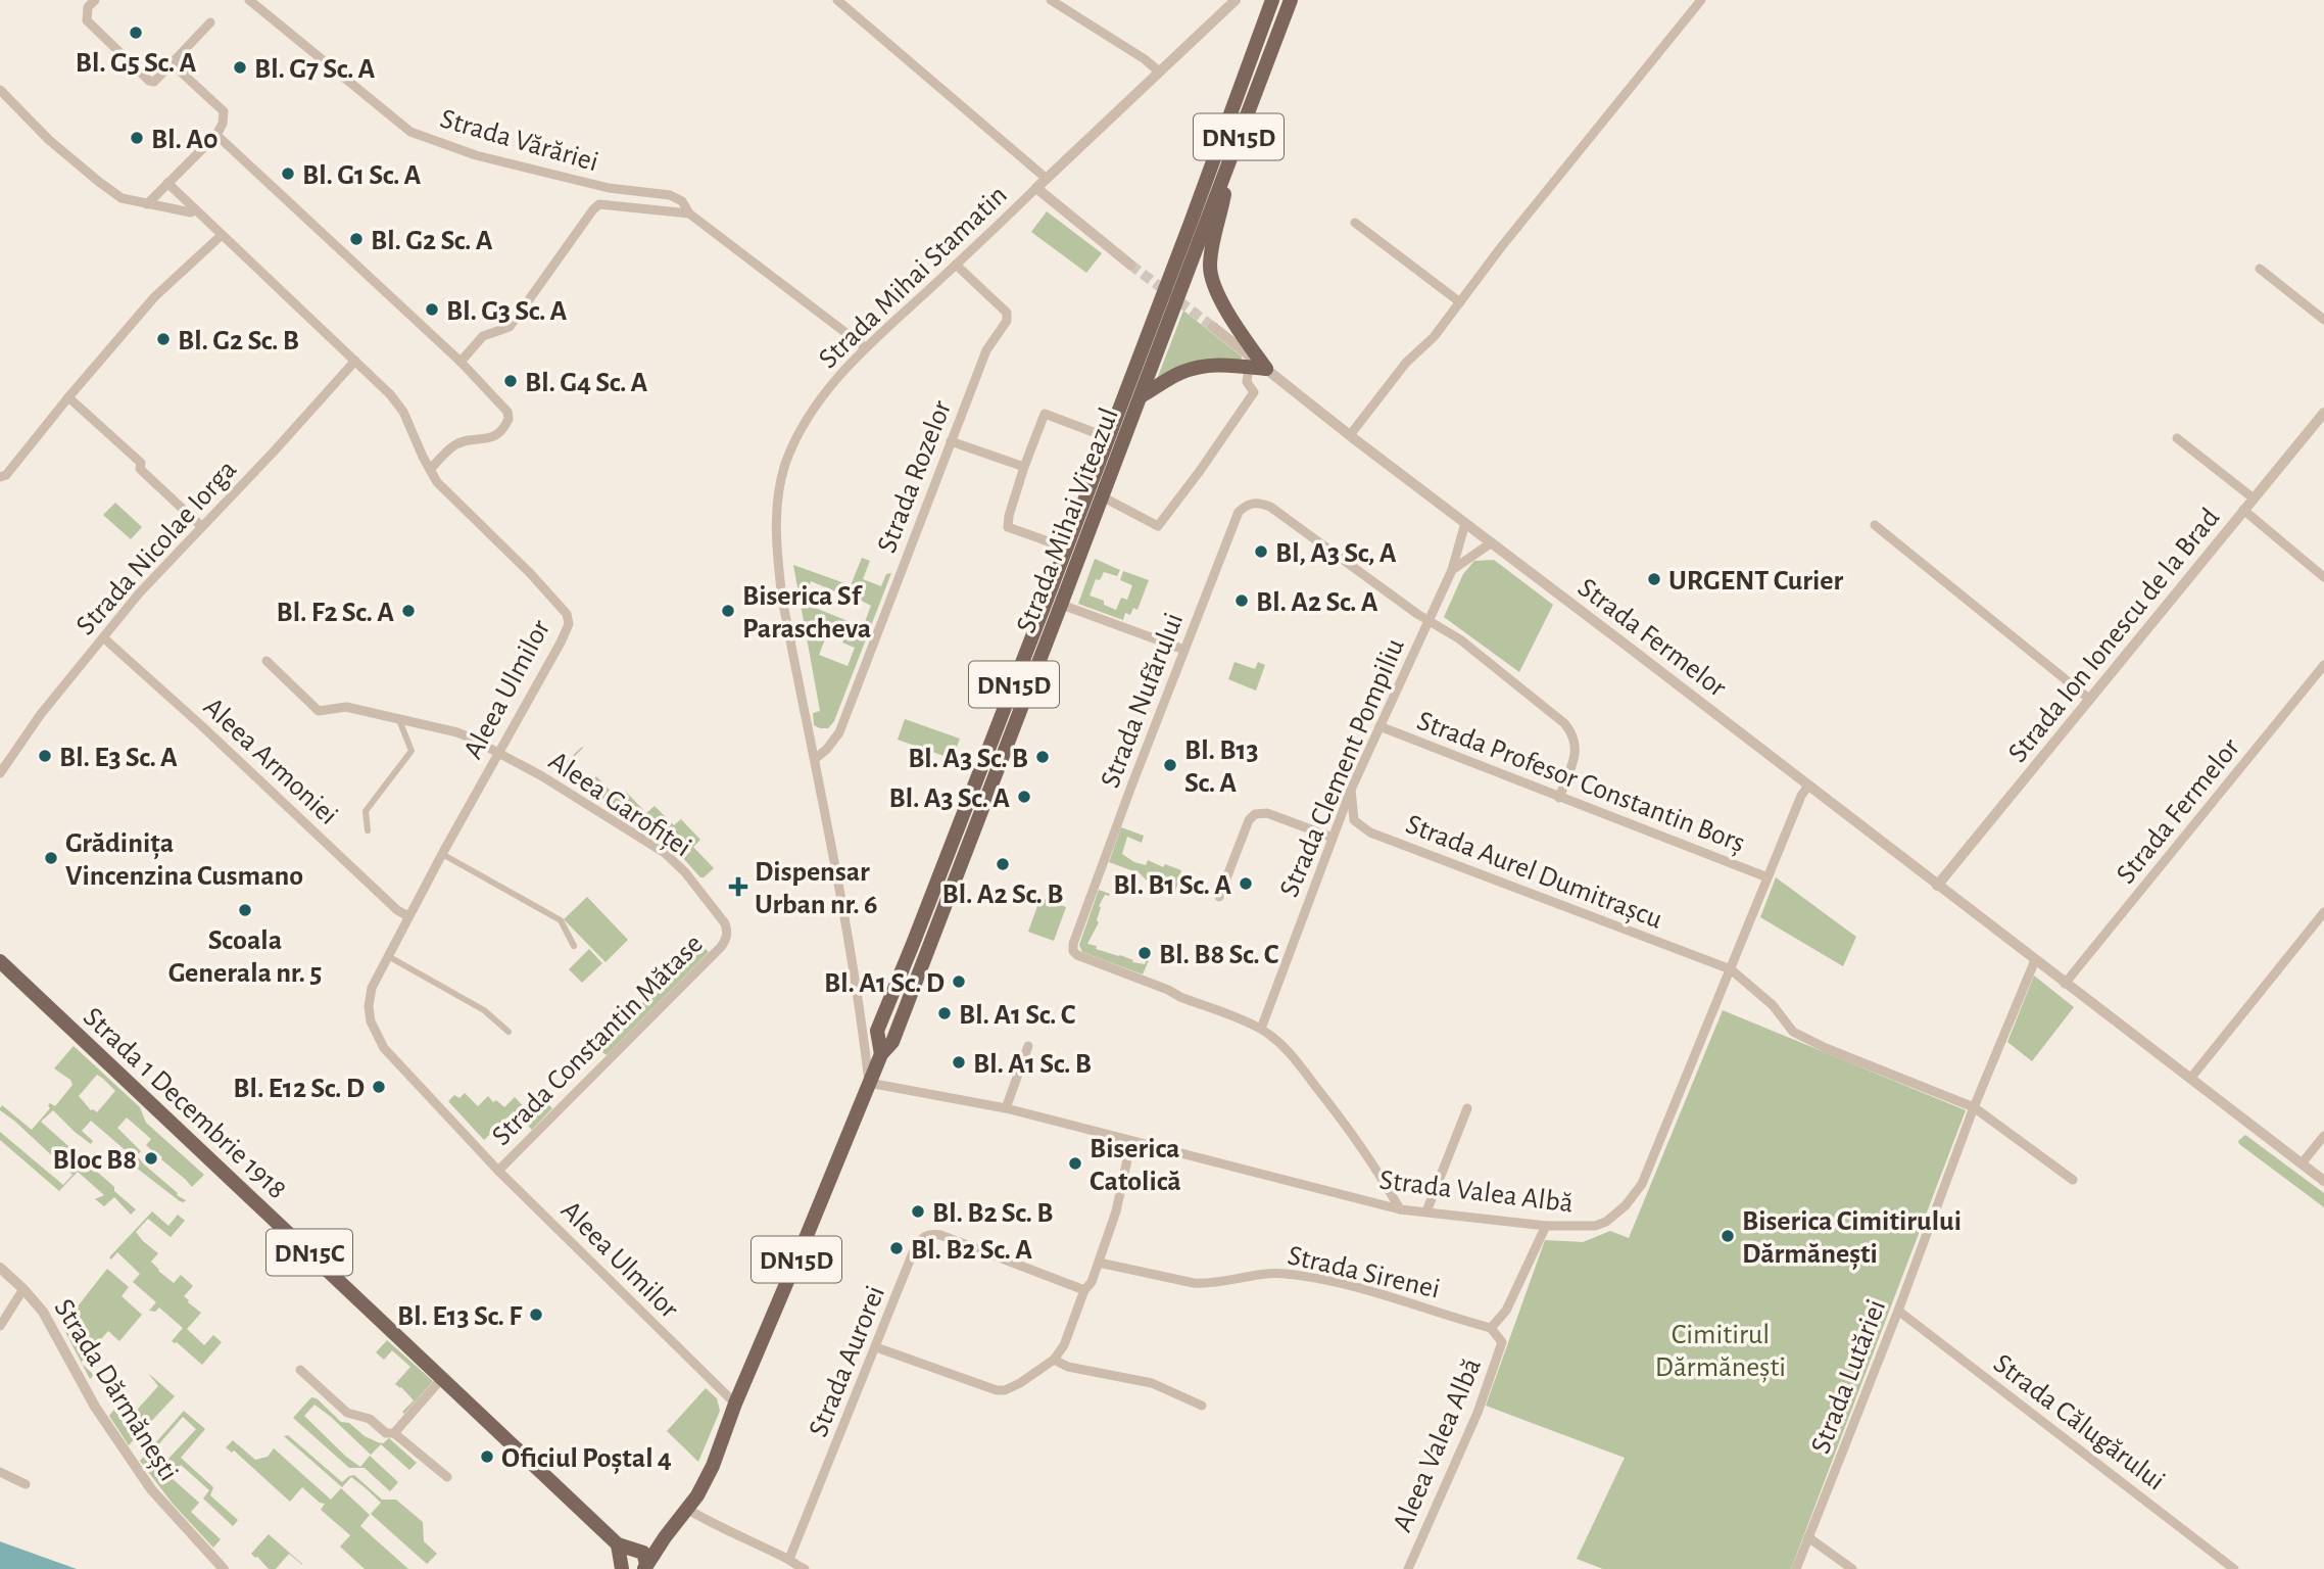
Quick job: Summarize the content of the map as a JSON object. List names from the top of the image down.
{
  "streets": {
    "main road": [
      "DN15D",
      "Strada Mihai Viteazul",
      "Strada 1 Decembrie 1918",
      "DN15C"
    ],
    "street": [
      "Strada Vărăriei",
      "Strada Mihai Stamatin",
      "Strada Rozelor",
      "Strada Nicolae Iorga",
      "Strada Ion Ionescu de la Brad",
      "Strada Fermelor",
      "Aleea Ulmilor",
      "Strada Nufărului",
      "Aleea Armoniei",
      "Strada Clement Pompiliu",
      "Strada Profesor Constantin Borș",
      "Aleea Garofiței",
      "Strada Aurel Dumitrașcu",
      "Strada Constantin Mătase",
      "Strada Valea Albă",
      "Strada Sirenei",
      "Strada Aurorei",
      "Strada Lutăriei",
      "Strada Dărmănești",
      "Strada Călugărului",
      "Aleea Valea Albă"
    ]
  },
  "crossings": [
    ["Strada Vărăriei", "Strada Mihai Stamatin"],
    ["Strada Mihai Stamatin", "Strada Rozelor"],
    ["Strada Mihai Stamatin", "Strada Mihai Viteazul"],
    ["Strada Mihai Stamatin", "Strada Valea Albă"],
    ["Strada Mihai Viteazul", "Aleea Ulmilor"],
    ["Strada Mihai Viteazul", "Strada 1 Decembrie 1918"],
    ["Strada Mihai Viteazul", "Strada Valea Albă"],
    ["Strada Nicolae Iorga", "Aleea Ulmilor"],
    ["Strada Nicolae Iorga", "Aleea Armoniei"],
    ["Strada Ion Ionescu de la Brad", "Strada Fermelor"],
    ["Strada Fermelor", "Strada Clement Pompiliu"],
    ["Strada Fermelor", "Strada Valea Albă"],
    ["Strada Fermelor", "Strada Lutăriei"],
    ["Aleea Ulmilor", "Aleea Armoniei"],
    ["Aleea Ulmilor", "Aleea Garofiței"],
    ["Aleea Ulmilor", "Strada Constantin Mătase"],
    ["Strada Nufărului", "Strada Clement Pompiliu"],
    ["Strada Nufărului", "Strada Profesor Constantin Borș"],
    ["Strada Nufărului", "Strada Valea Albă"],
    ["Strada Clement Pompiliu", "Strada Profesor Constantin Borș"],
    ["Strada Clement Pompiliu", "Strada Aurel Dumitrașcu"],
    ["Strada Profesor Constantin Borș", "Strada Valea Albă"],
    ["Aleea Garofiței", "Strada Constantin Mătase"],
    ["Strada Aurel Dumitrașcu", "Strada Valea Albă"],
    ["Strada Aurel Dumitrașcu", "Strada Lutăriei"],
    ["Strada Valea Albă", "Aleea Valea Albă"],
    ["Strada Sirenei", "Aleea Valea Albă"],
    ["Strada Lutăriei", "Strada Călugărului"]
  ],
  "parks": ["Cimitirul Dărmănești"],
  "places": {
    "other": [
      "Bl. G5 Sc. A",
      "Bl. G7 Sc. A",
      "Bl. A0",
      "Bl. G1 Sc. A",
      "Bl. G2 Sc. A",
      "Bl. G3 Sc. A",
      "Bl. G2 Sc. B",
      "Bl. G4 Sc. A",
      "Bl, A3 Sc, A",
      "URGENT Curier",
      "Bl. A2 Sc. A",
      "Bl. F2 Sc. A",
      "Biserica Sf Parascheva",
      "Bl. E3 Sc. A",
      "Bl. A3 Sc. B",
      "Bl. B13 Sc. A",
      "Bl. A3 Sc. A",
      "Grădinița Vincenzina Cusmano",
      "Bl. A2 Sc. B",
      "Bl. B1 Sc. A",
      "Scoala Generala nr. 5",
      "Bl. B8 Sc. C",
      "Bl. A1 Sc. D",
      "Bl. A1 Sc. C",
      "Bl. A1 Sc. B",
      "Bl. E12 Sc. D",
      "Bloc B8",
      "Biserica Catolică",
      "Bl. B2 Sc. B",
      "Biserica Cimitirului Dărmănești",
      "Bl. B2 Sc. A",
      "Bl. E13 Sc. F",
      "Oficiul Poștal 4"
    ],
    "health": ["Dispensar Urban nr. 6"]
  }
}
